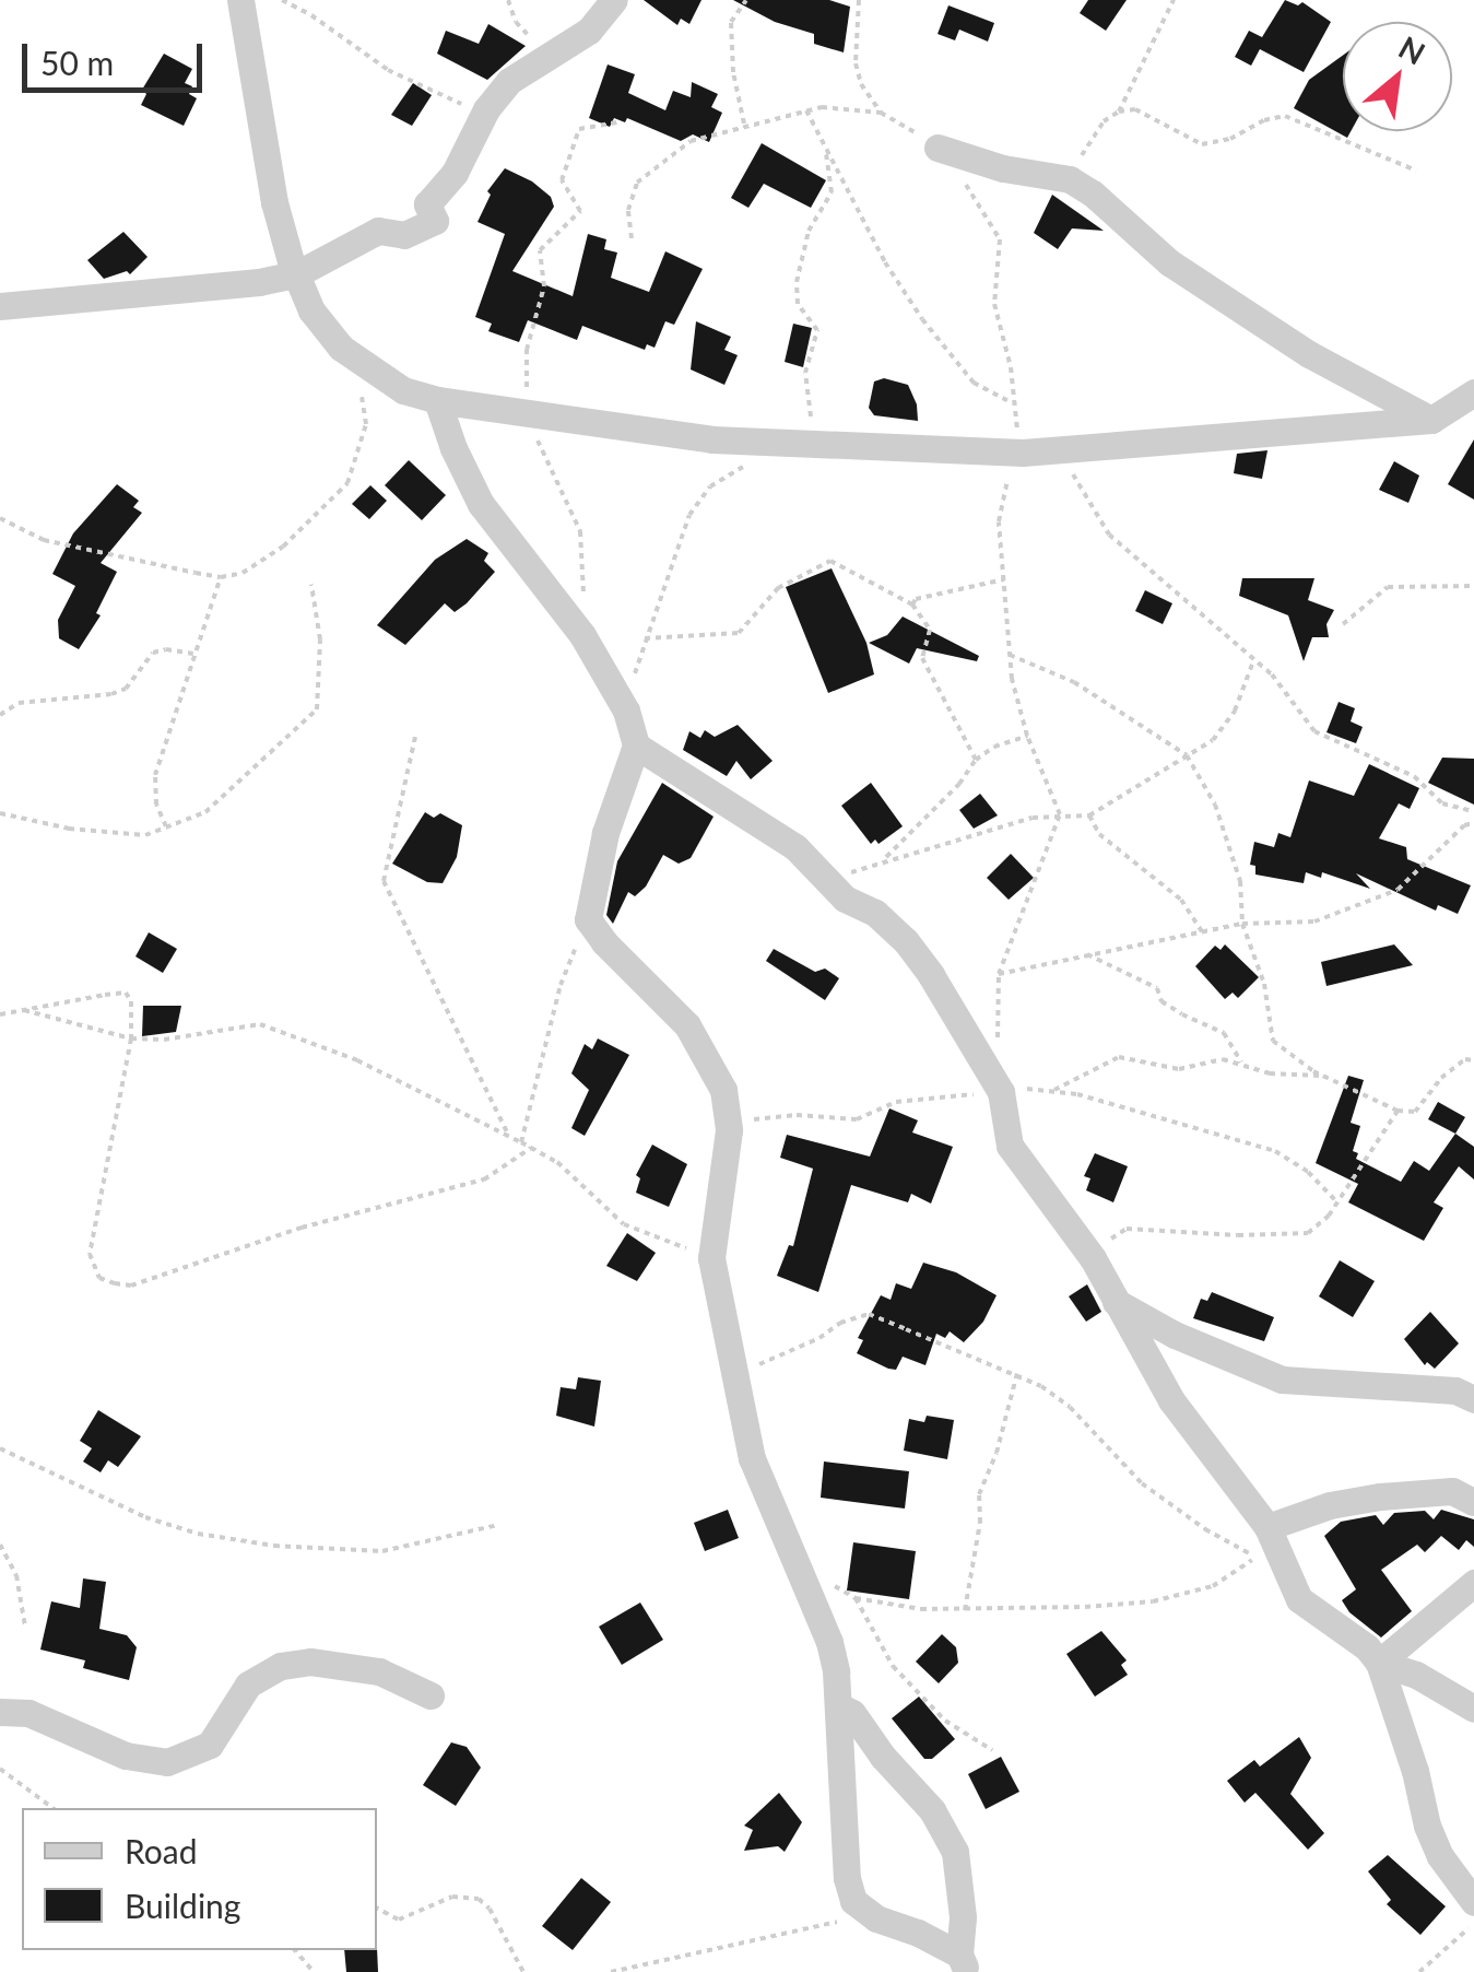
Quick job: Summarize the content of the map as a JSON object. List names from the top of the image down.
{
  "legend": ["Road", "Building"],
  "scale_bar": "50 m",
  "north": "top right"
}
